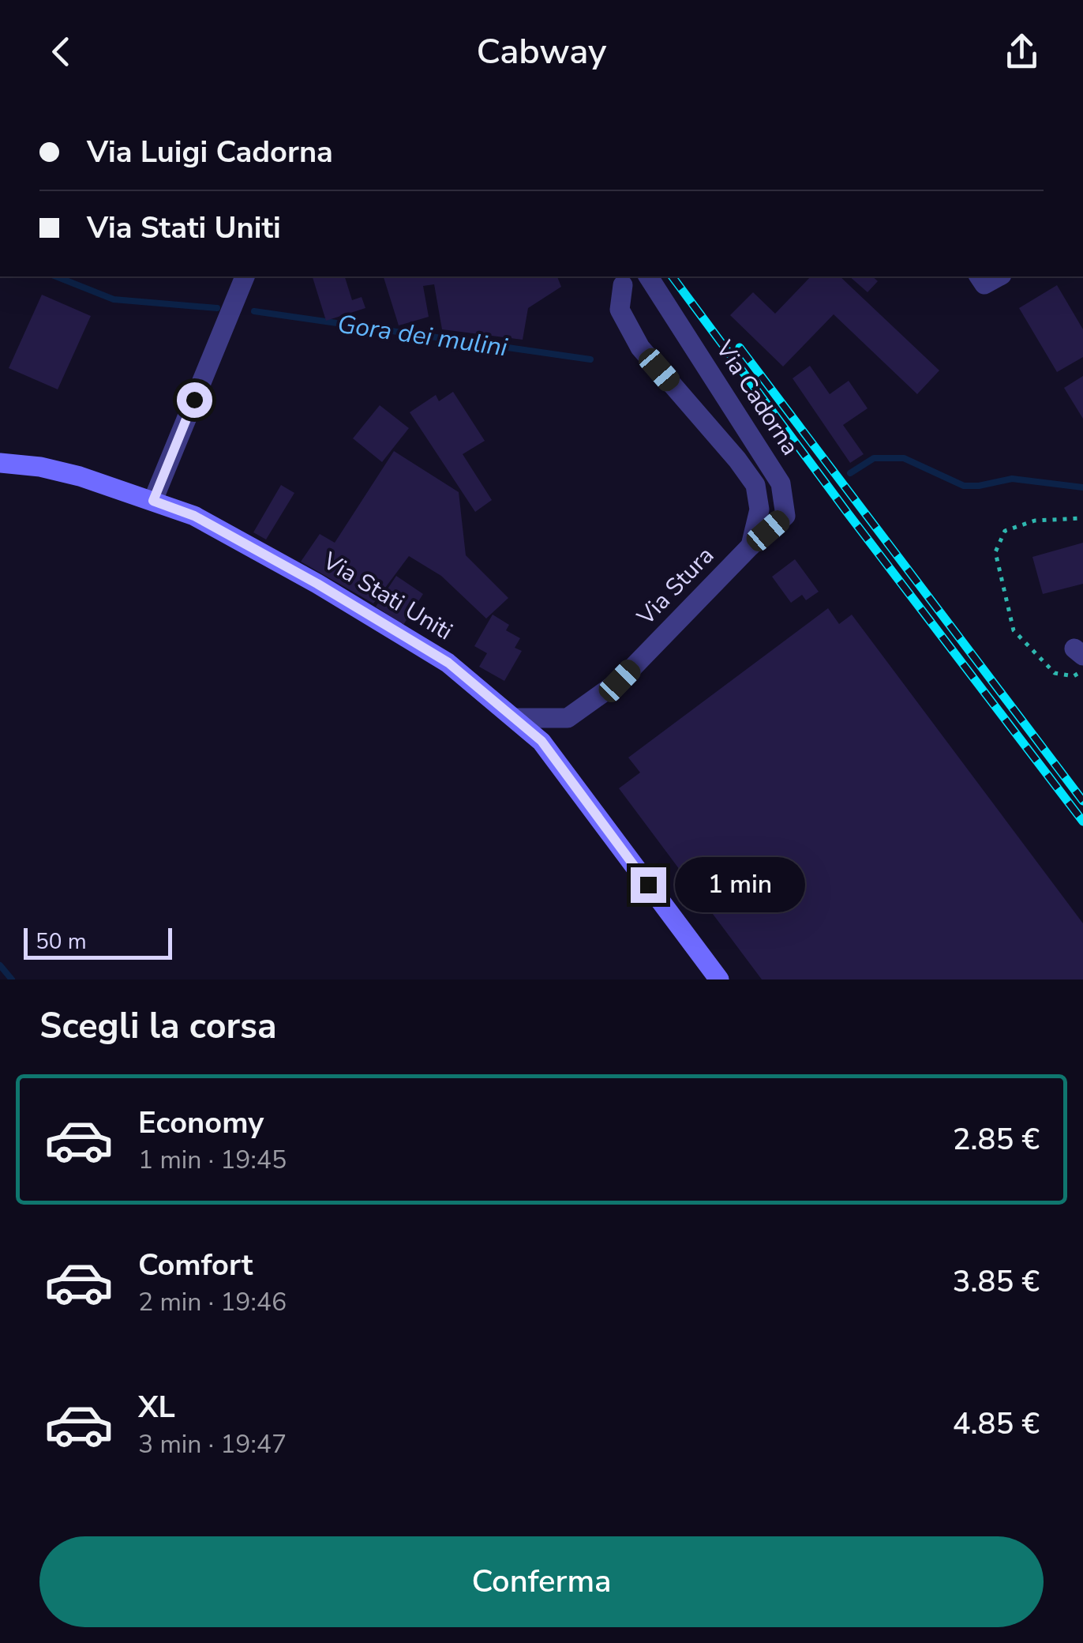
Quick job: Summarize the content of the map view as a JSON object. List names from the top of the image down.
{
  "streets": {
    "street": ["Via Cadorna", "Via Stura", "Via Stati Uniti"]
  },
  "crossings": [
    ["Via Cadorna", "Via Stura"],
    ["Via Stura", "Via Stati Uniti"]
  ],
  "water": ["Gora dei mulini"],
  "scale_bar": "50 m",
  "page": {
    "header": "Cabway",
    "banner": ["Via Luigi Cadorna", "Via Stati Uniti"],
    "bubble": "1 min",
    "scale": "50 m",
    "heading": "Scegli la corsa",
    "list": [
      {
        "name": "Economy",
        "note": "1 min · 19:45",
        "value": "2.85 €"
      },
      {
        "name": "Comfort",
        "note": "2 min · 19:46",
        "value": "3.85 €"
      },
      {
        "name": "XL",
        "note": "3 min · 19:47",
        "value": "4.85 €"
      }
    ],
    "buttons": "Conferma"
  }
}
